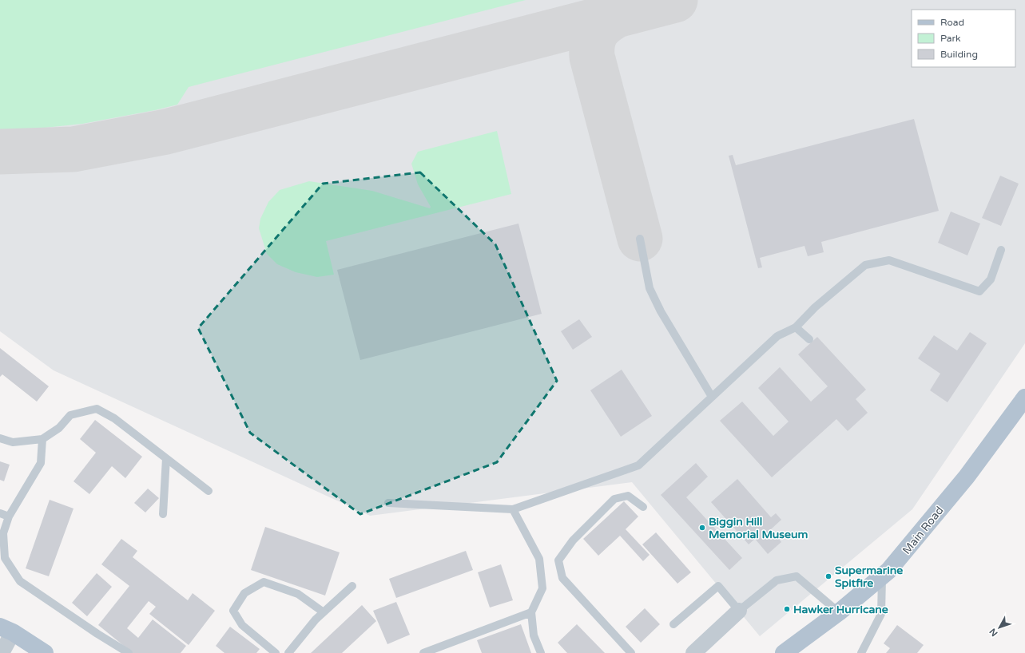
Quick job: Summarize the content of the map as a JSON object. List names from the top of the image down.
{
  "streets": {
    "main road": ["Main Road"]
  },
  "places": ["Biggin Hill Memorial Museum", "Supermarine Spitfire", "Hawker Hurricane"],
  "legend": ["Road", "Park", "Building"],
  "north": "bottom left"
}
